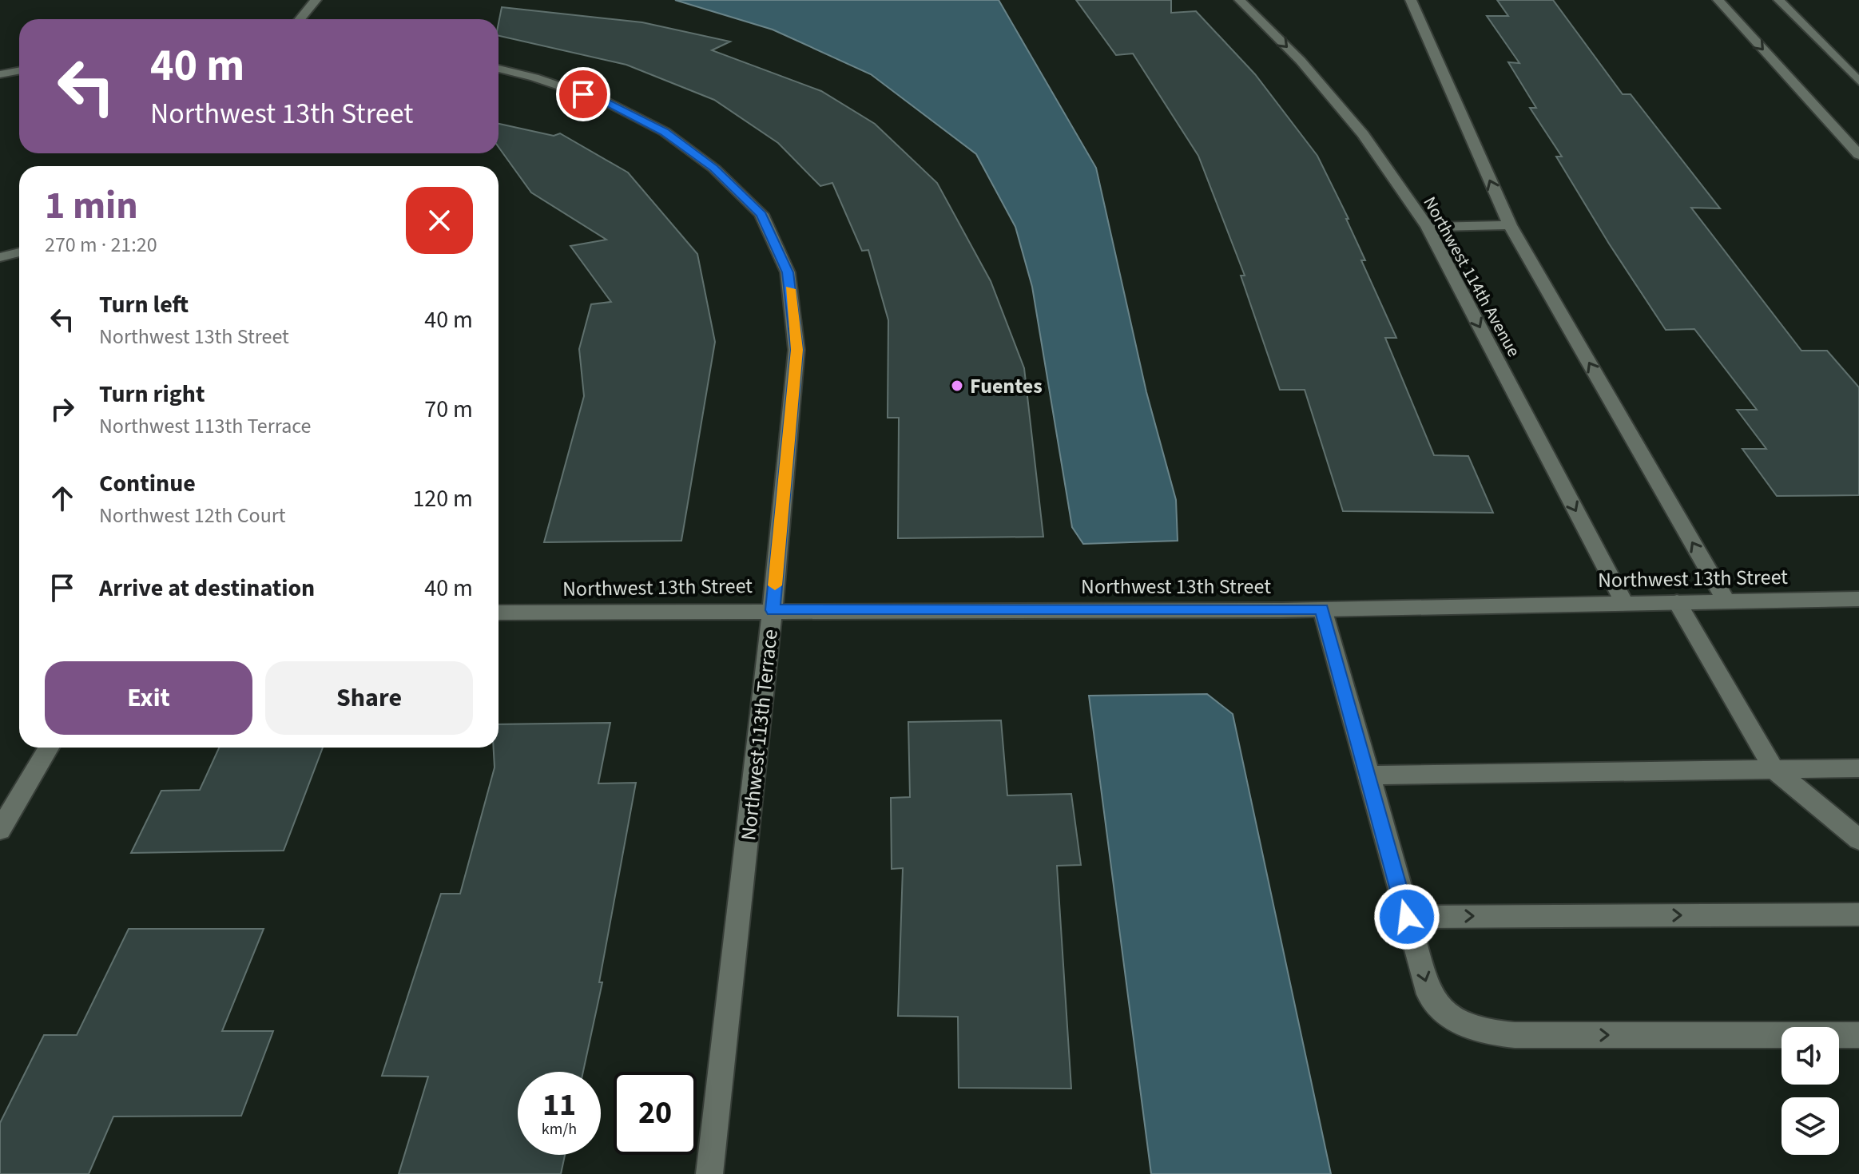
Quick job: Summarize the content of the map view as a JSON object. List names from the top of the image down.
{
  "streets": {
    "street": ["Northwest 114th Avenue", "Northwest 13th Street", "Northwest 113th Terrace"]
  },
  "crossings": [
    ["Northwest 114th Avenue", "Northwest 13th Street"],
    ["Northwest 13th Street", "Northwest 113th Terrace"]
  ],
  "places": ["Fuentes"],
  "page": {
    "turn": ["40 m", "Northwest 13th Street"],
    "heading": ["1 min", "270 m · 21:20"],
    "list": [
      {
        "name": "Turn left",
        "note": "Northwest 13th Street",
        "value": "40 m"
      },
      {
        "name": "Turn right",
        "note": "Northwest 113th Terrace",
        "value": "70 m"
      },
      {
        "name": "Continue",
        "note": "Northwest 12th Court",
        "value": "120 m"
      },
      {
        "name": "Arrive at destination",
        "value": "40 m"
      }
    ],
    "buttons": ["Exit", "Share"],
    "speed": "11 km/h",
    "limit": "20"
  }
}
